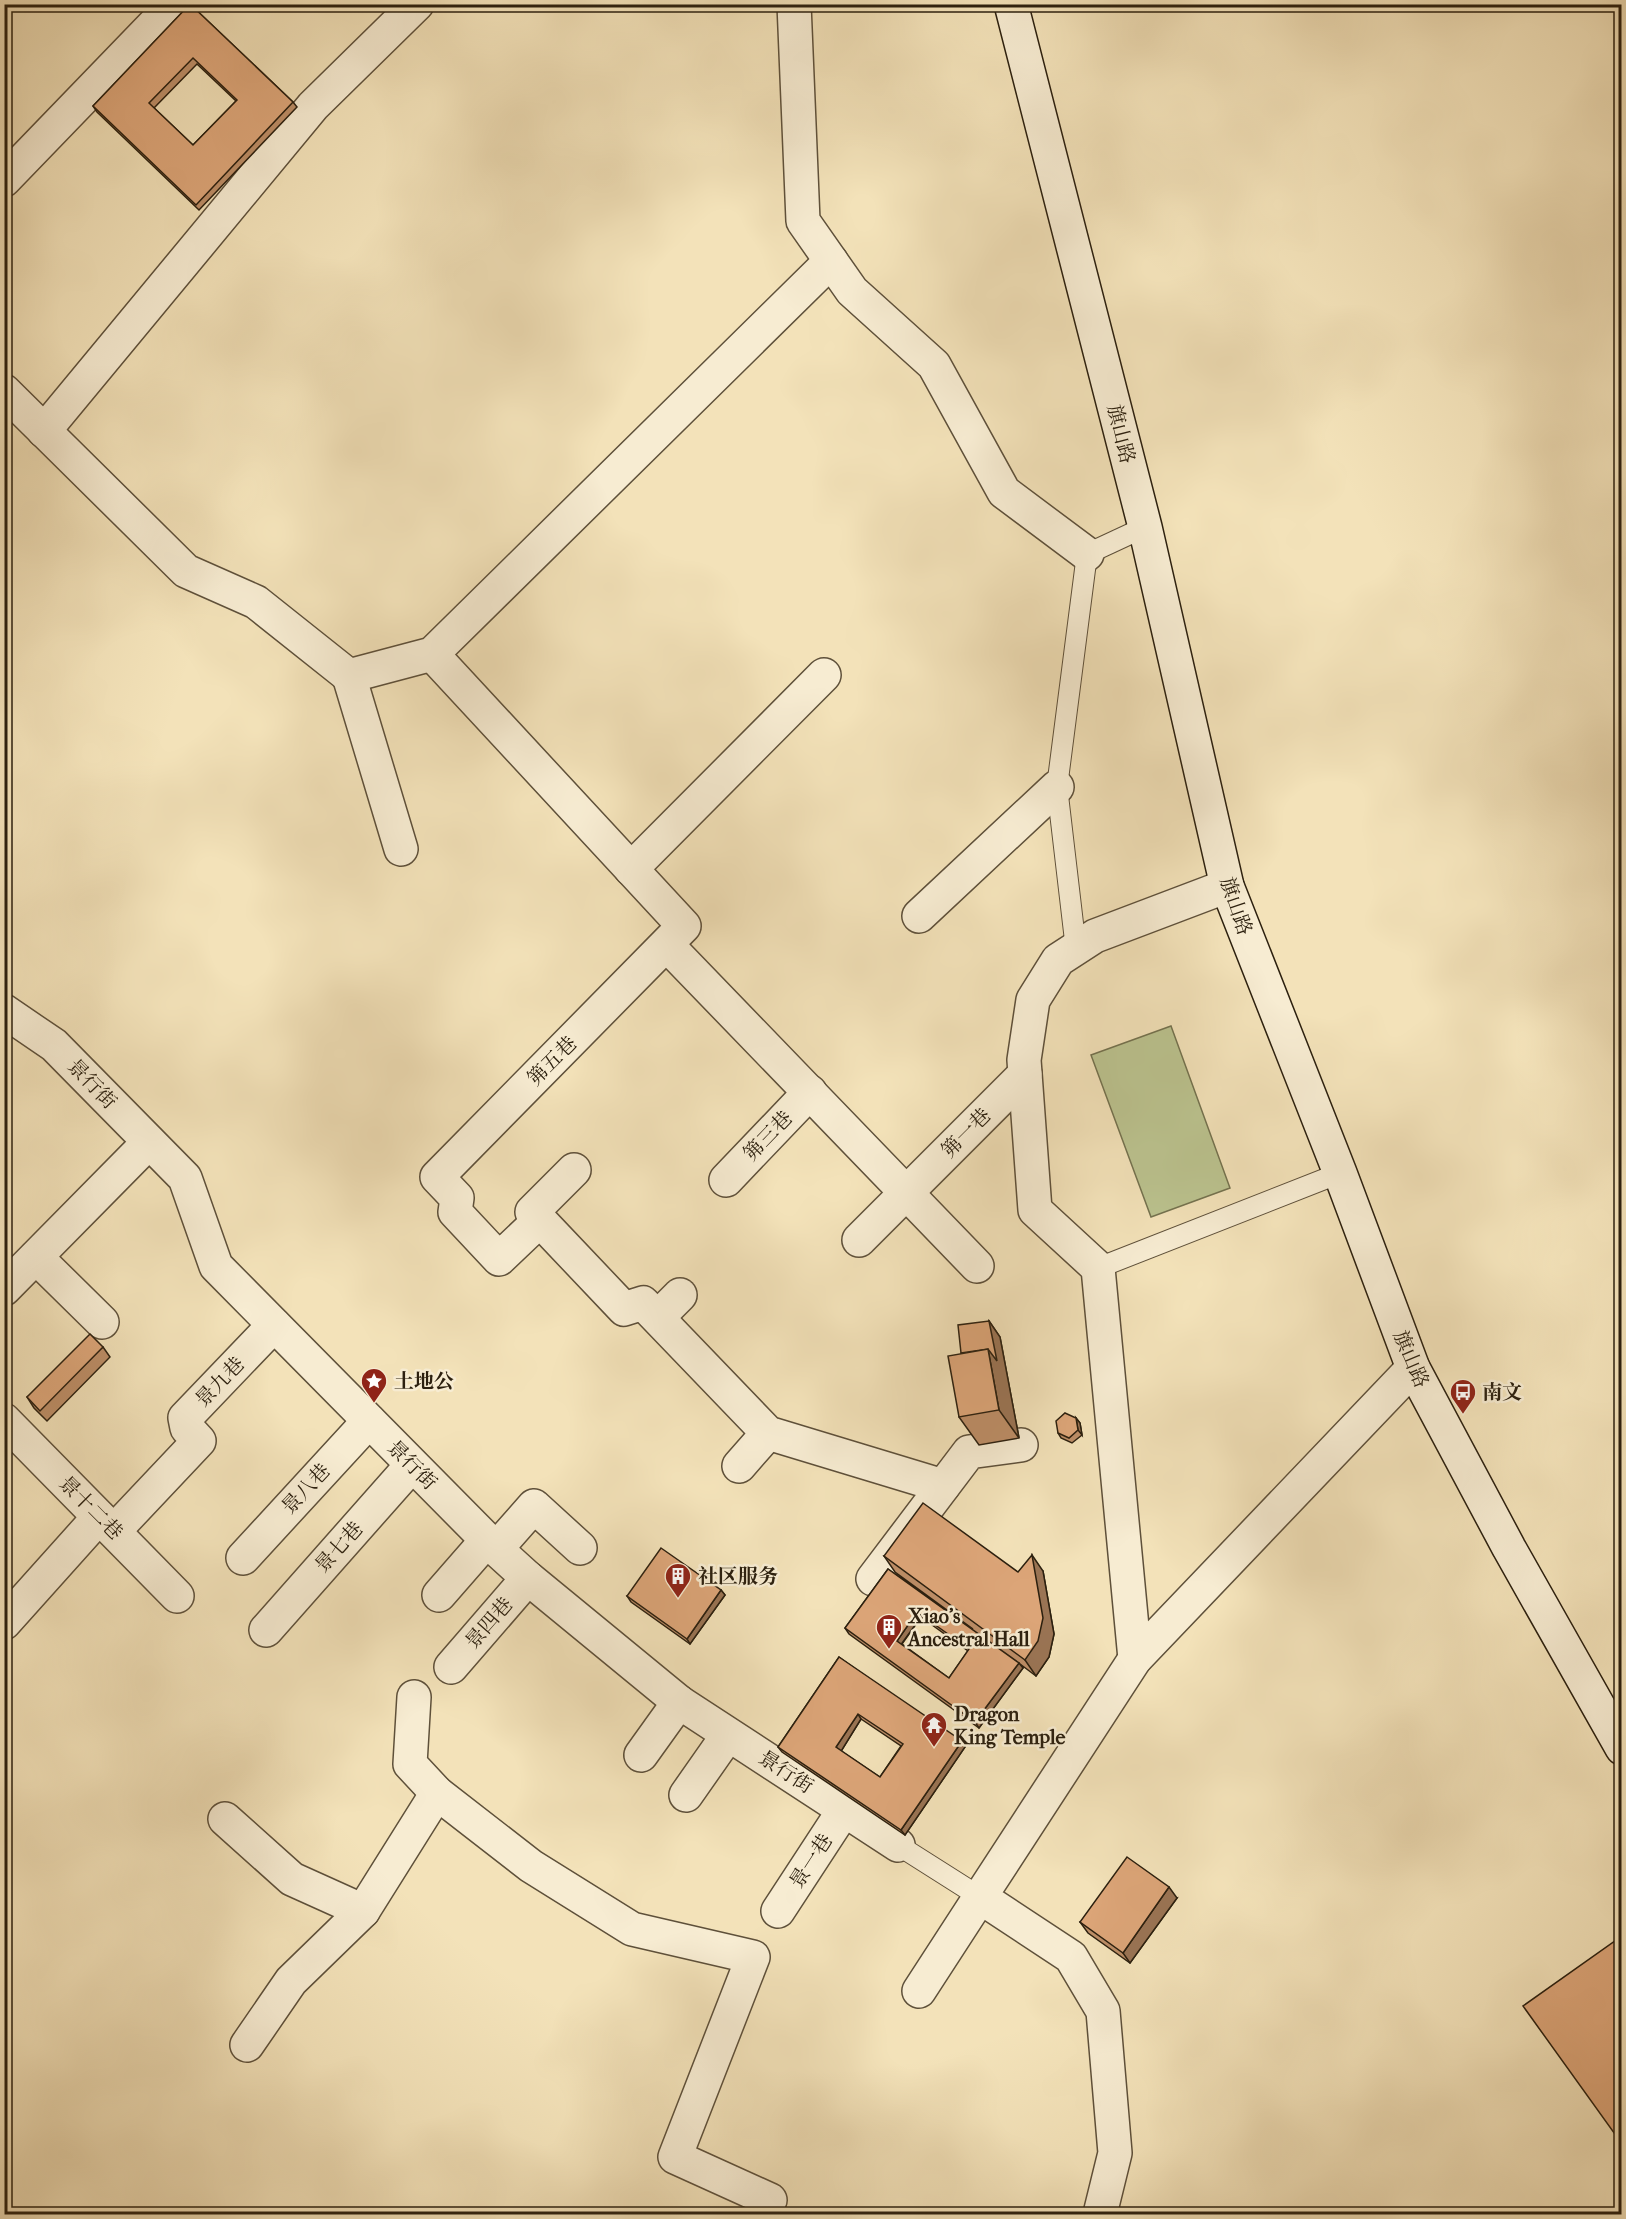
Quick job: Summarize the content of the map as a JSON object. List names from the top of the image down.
{
  "streets": {
    "street": [
      "旗山路",
      "笰五巷",
      "景行街",
      "笰一巷",
      "笰三巷",
      "景九巷",
      "景八巷",
      "景十二巷",
      "景七巷",
      "景四巷",
      "景一巷"
    ]
  },
  "crossings": [
    ["景行街", "景九巷"],
    ["景行街", "景八巷"],
    ["景行街", "景七巷"],
    ["景行街", "景四巷"],
    ["景行街", "景一巷"],
    ["景九巷", "景十二巷"]
  ],
  "places": {
    "place": ["土地公"],
    "bus stop": ["南文"],
    "building": ["社区服务", "Xiao's Ancestral Hall"],
    "temple": ["Dragon King Temple"]
  }
}
